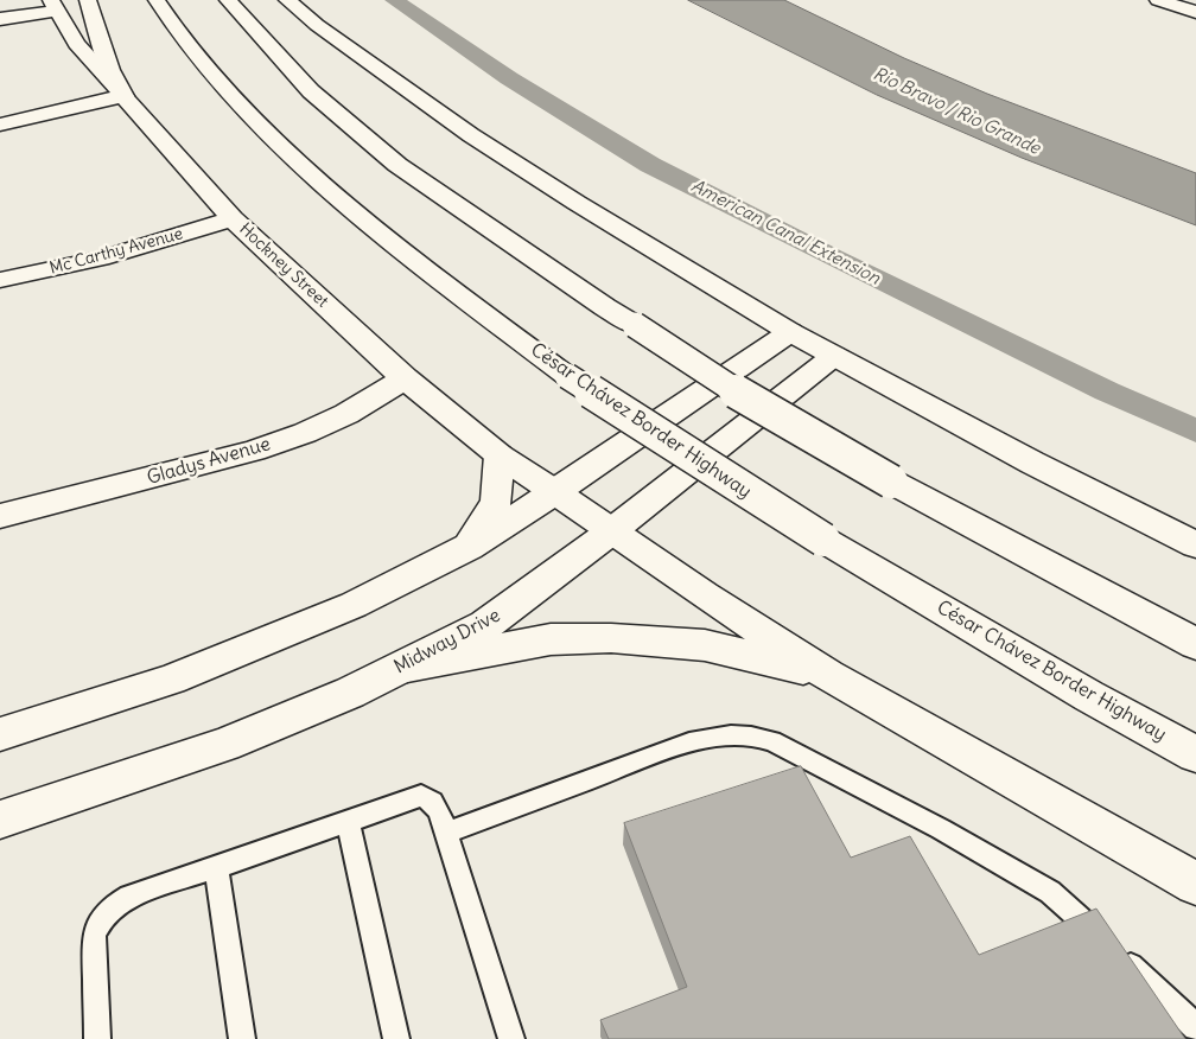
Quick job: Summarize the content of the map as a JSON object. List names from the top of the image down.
{
  "streets": {
    "main road": [
      "Mc Carthy Avenue",
      "Hockney Street",
      "César Chávez Border Highway",
      "Gladys Avenue",
      "Midway Drive"
    ]
  },
  "crossings": [
    ["Mc Carthy Avenue", "Hockney Street"],
    ["Hockney Street", "Gladys Avenue"],
    ["Hockney Street", "Midway Drive"]
  ],
  "water": ["Río Bravo / Rio Grande", "American Canal Extension"]
}
